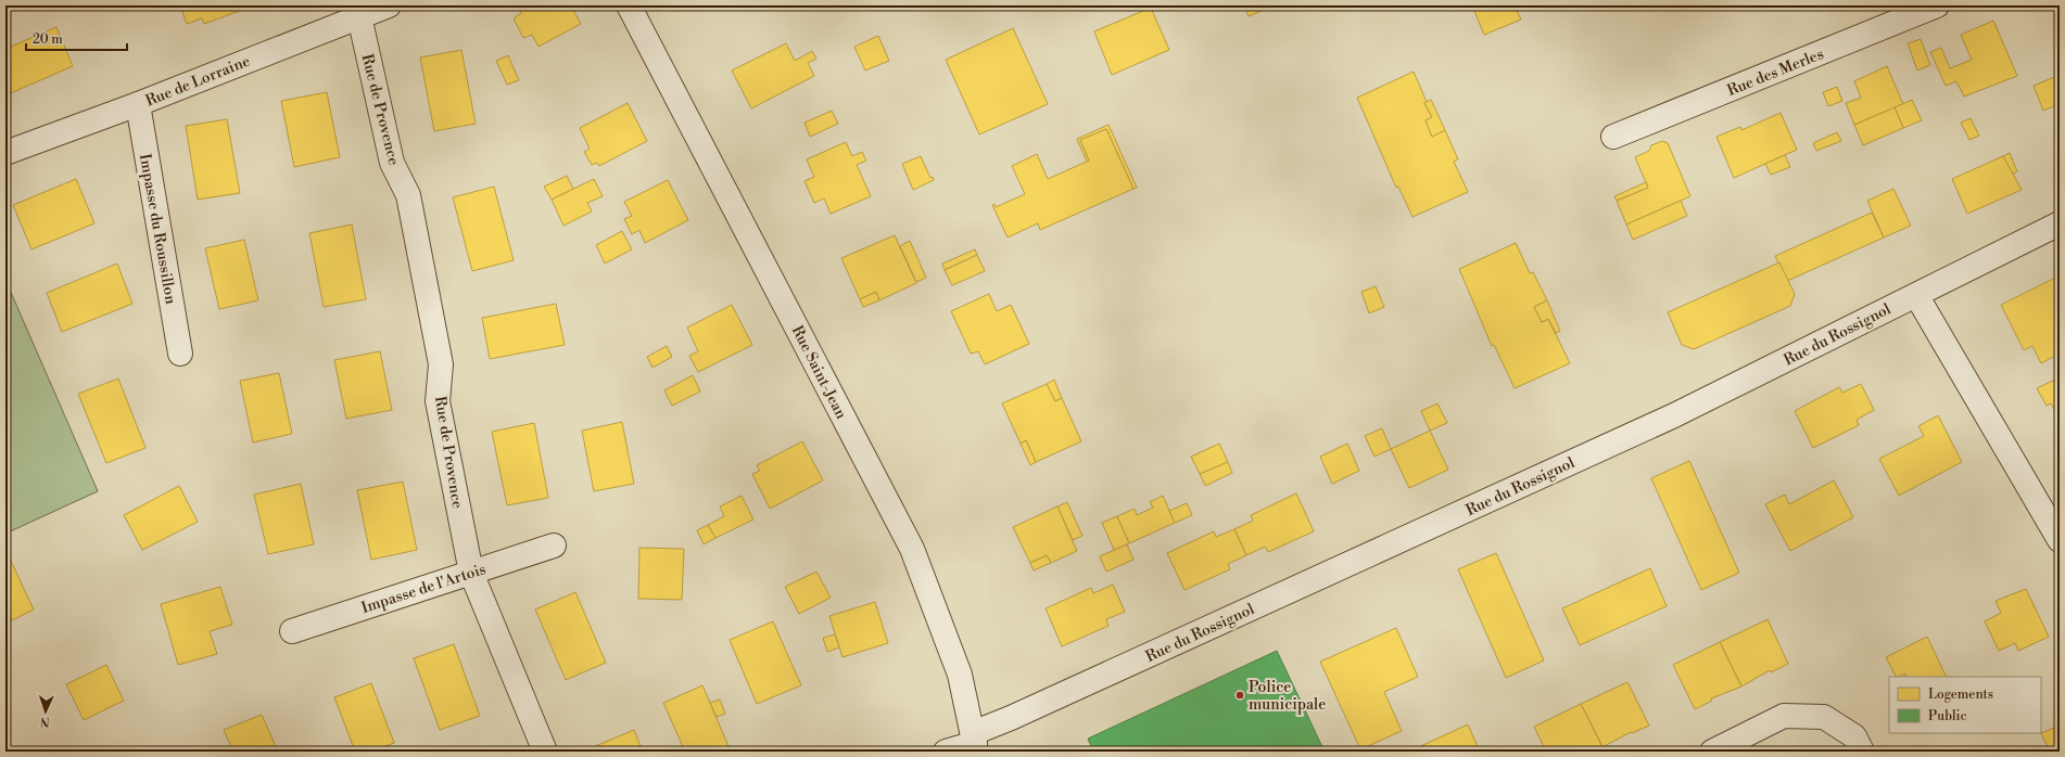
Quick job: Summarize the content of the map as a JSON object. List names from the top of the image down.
{
  "streets": {
    "street": [
      "Rue des Merles",
      "Rue de Lorraine",
      "Rue de Provence",
      "Impasse du Roussillon",
      "Rue du Rossignol",
      "Rue Saint-Jean",
      "Impasse de l'Artois"
    ]
  },
  "crossings": [
    ["Rue de Lorraine", "Rue de Provence"],
    ["Rue de Lorraine", "Impasse du Roussillon"],
    ["Rue de Provence", "Impasse de l'Artois"],
    ["Rue du Rossignol", "Rue Saint-Jean"]
  ],
  "places": ["Police municipale"],
  "legend": ["Logements", "Public"],
  "scale_bar": "20 m",
  "north": "bottom"
}
